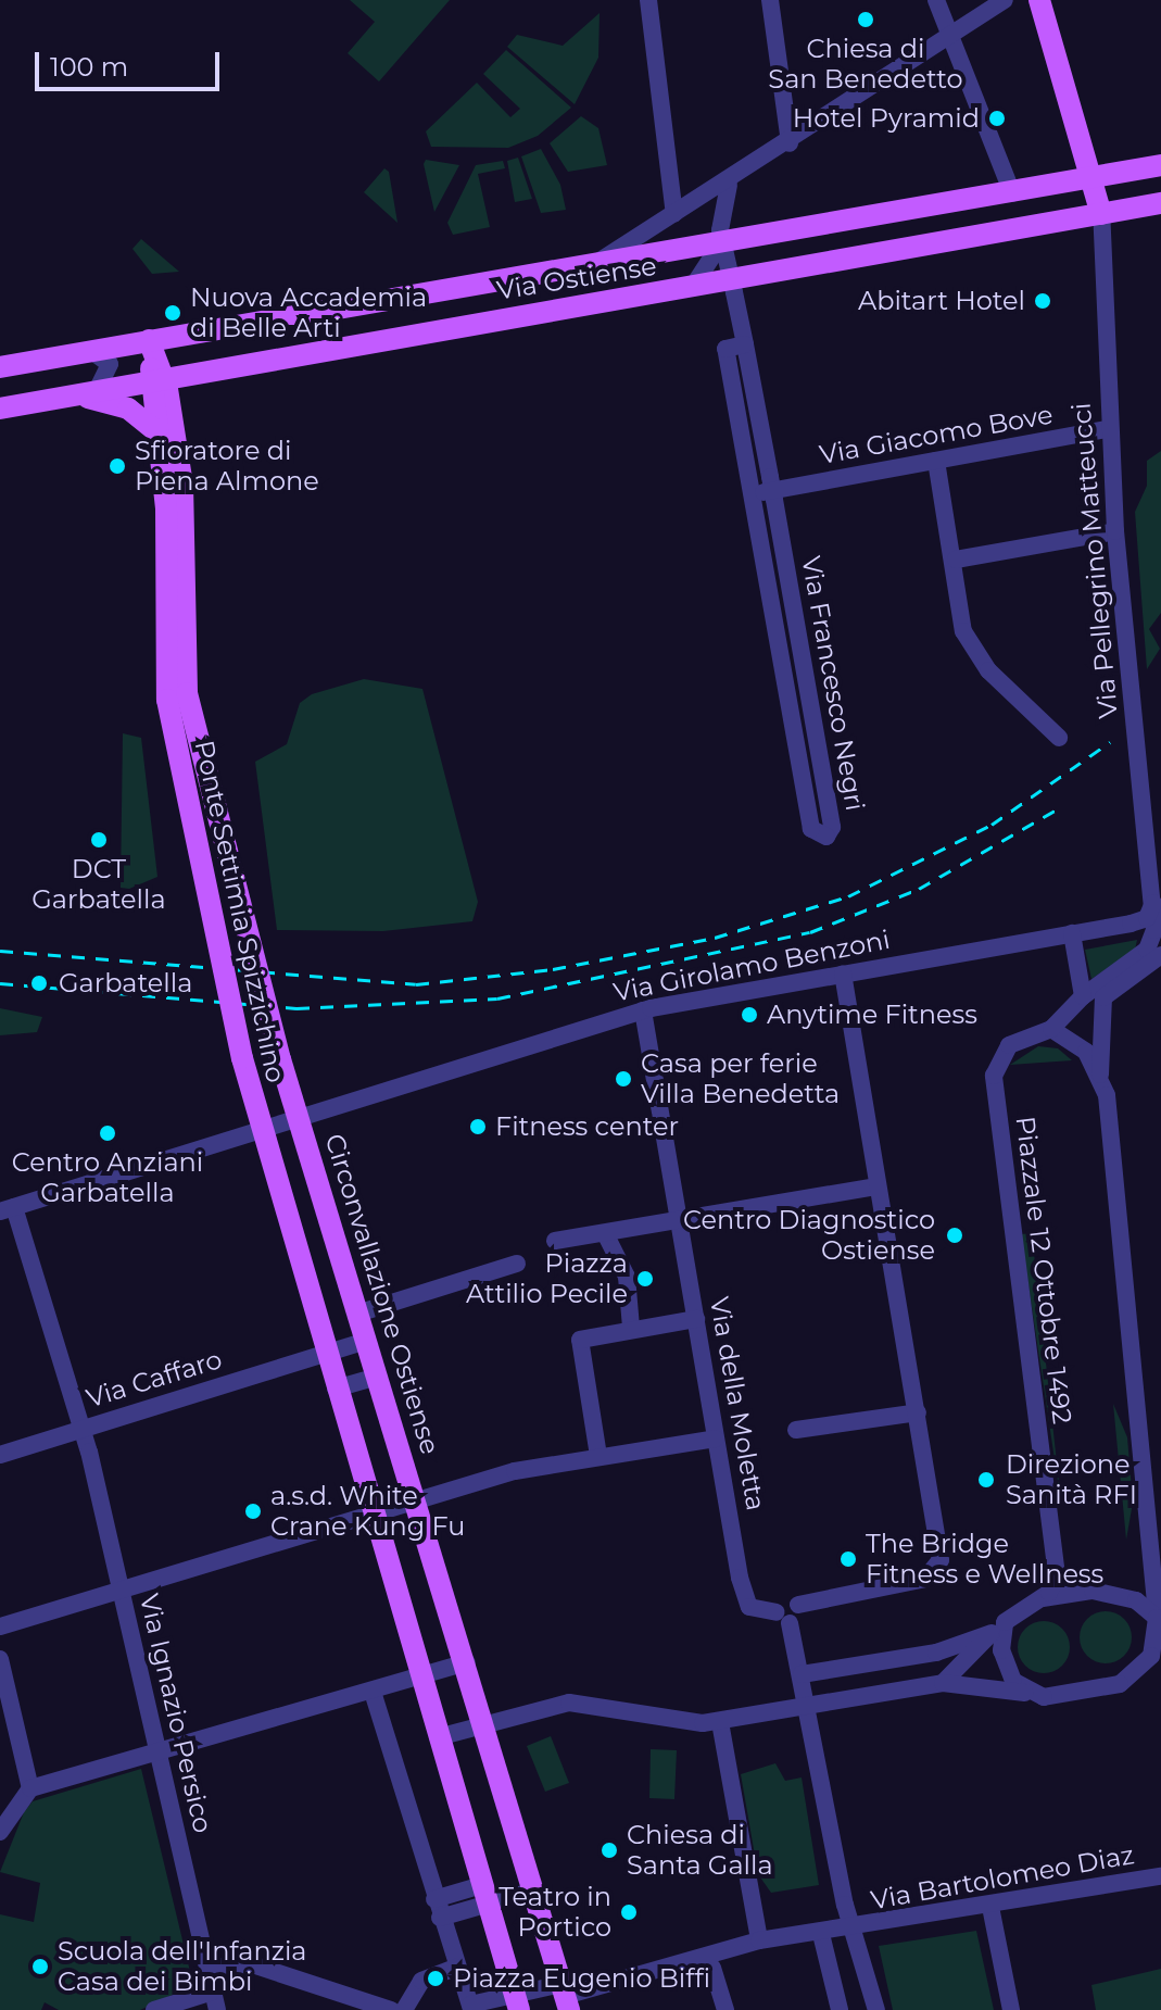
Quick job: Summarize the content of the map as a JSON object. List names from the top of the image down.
{
  "streets": {
    "main road": ["Via Ostiense", "Ponte Settimia Spizzichino", "Circonvallazione Ostiense"],
    "street": [
      "Via Giacomo Bove",
      "Via Pellegrino Matteucci",
      "Via Francesco Negri",
      "Via Girolamo Benzoni",
      "Piazzale 12 Ottobre 1492",
      "Via Caffaro",
      "Via della Moletta",
      "Via Ignazio Persico",
      "Via Bartolomeo Diaz"
    ]
  },
  "crossings": [
    ["Via Ostiense", "Via Pellegrino Matteucci"],
    ["Via Ostiense", "Via Francesco Negri"],
    ["Via Giacomo Bove", "Via Pellegrino Matteucci"],
    ["Via Giacomo Bove", "Via Francesco Negri"],
    ["Via Pellegrino Matteucci", "Via Girolamo Benzoni"],
    ["Via Pellegrino Matteucci", "Piazzale 12 Ottobre 1492"],
    ["Ponte Settimia Spizzichino", "Via Girolamo Benzoni"],
    ["Ponte Settimia Spizzichino", "Circonvallazione Ostiense"],
    ["Via Girolamo Benzoni", "Piazzale 12 Ottobre 1492"],
    ["Via Girolamo Benzoni", "Circonvallazione Ostiense"],
    ["Via Girolamo Benzoni", "Via della Moletta"],
    ["Via Girolamo Benzoni", "Via Ignazio Persico"],
    ["Circonvallazione Ostiense", "Via Caffaro"],
    ["Circonvallazione Ostiense", "Via Bartolomeo Diaz"],
    ["Via Caffaro", "Via Ignazio Persico"]
  ],
  "places": [
    "Chiesa di San Benedetto",
    "Hotel Pyramid",
    "Abitart Hotel",
    "Nuova Accademia di Belle Arti",
    "Sfioratore di Piena Almone",
    "DCT Garbatella",
    "Garbatella",
    "Anytime Fitness",
    "Casa per ferie Villa Benedetta",
    "Fitness center",
    "Centro Anziani Garbatella",
    "Centro Diagnostico Ostiense",
    "Piazza Attilio Pecile",
    "Direzione Sanità RFI",
    "a.s.d. White Crane Kung Fu",
    "The Bridge Fitness e Wellness",
    "Chiesa di Santa Galla",
    "Teatro in Portico",
    "Scuola dell'Infanzia Casa dei Bimbi",
    "Piazza Eugenio Biffi"
  ],
  "scale_bar": "100 m"
}
